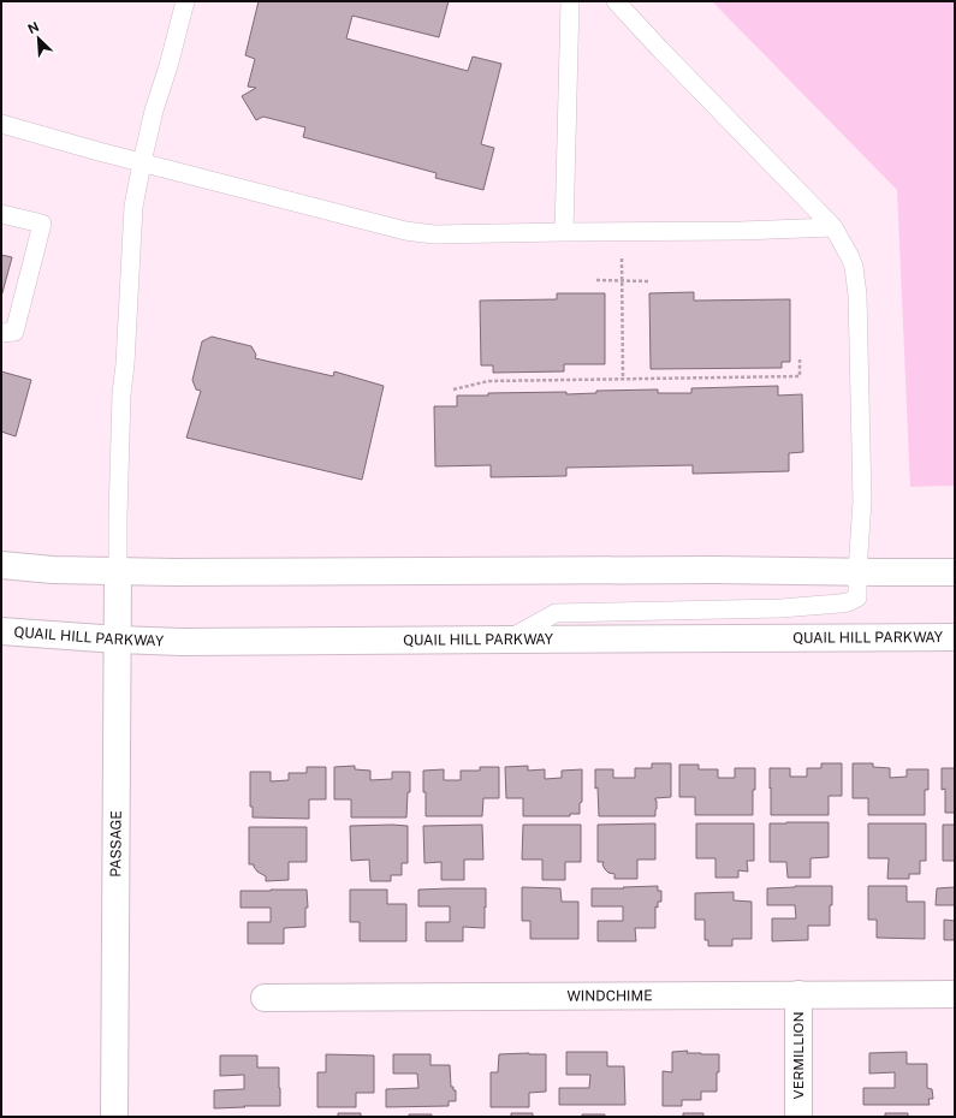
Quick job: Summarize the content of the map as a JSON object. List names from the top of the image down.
{
  "streets": {
    "main road": [
      "QUAIL HILL PARKWAY",
      "PASSAGE",
      "WINDCHIME",
      "VERMILLION"
    ]
  },
  "crossings": [
    ["QUAIL HILL PARKWAY", "PASSAGE"],
    ["WINDCHIME", "VERMILLION"]
  ],
  "north": "top left"
}
